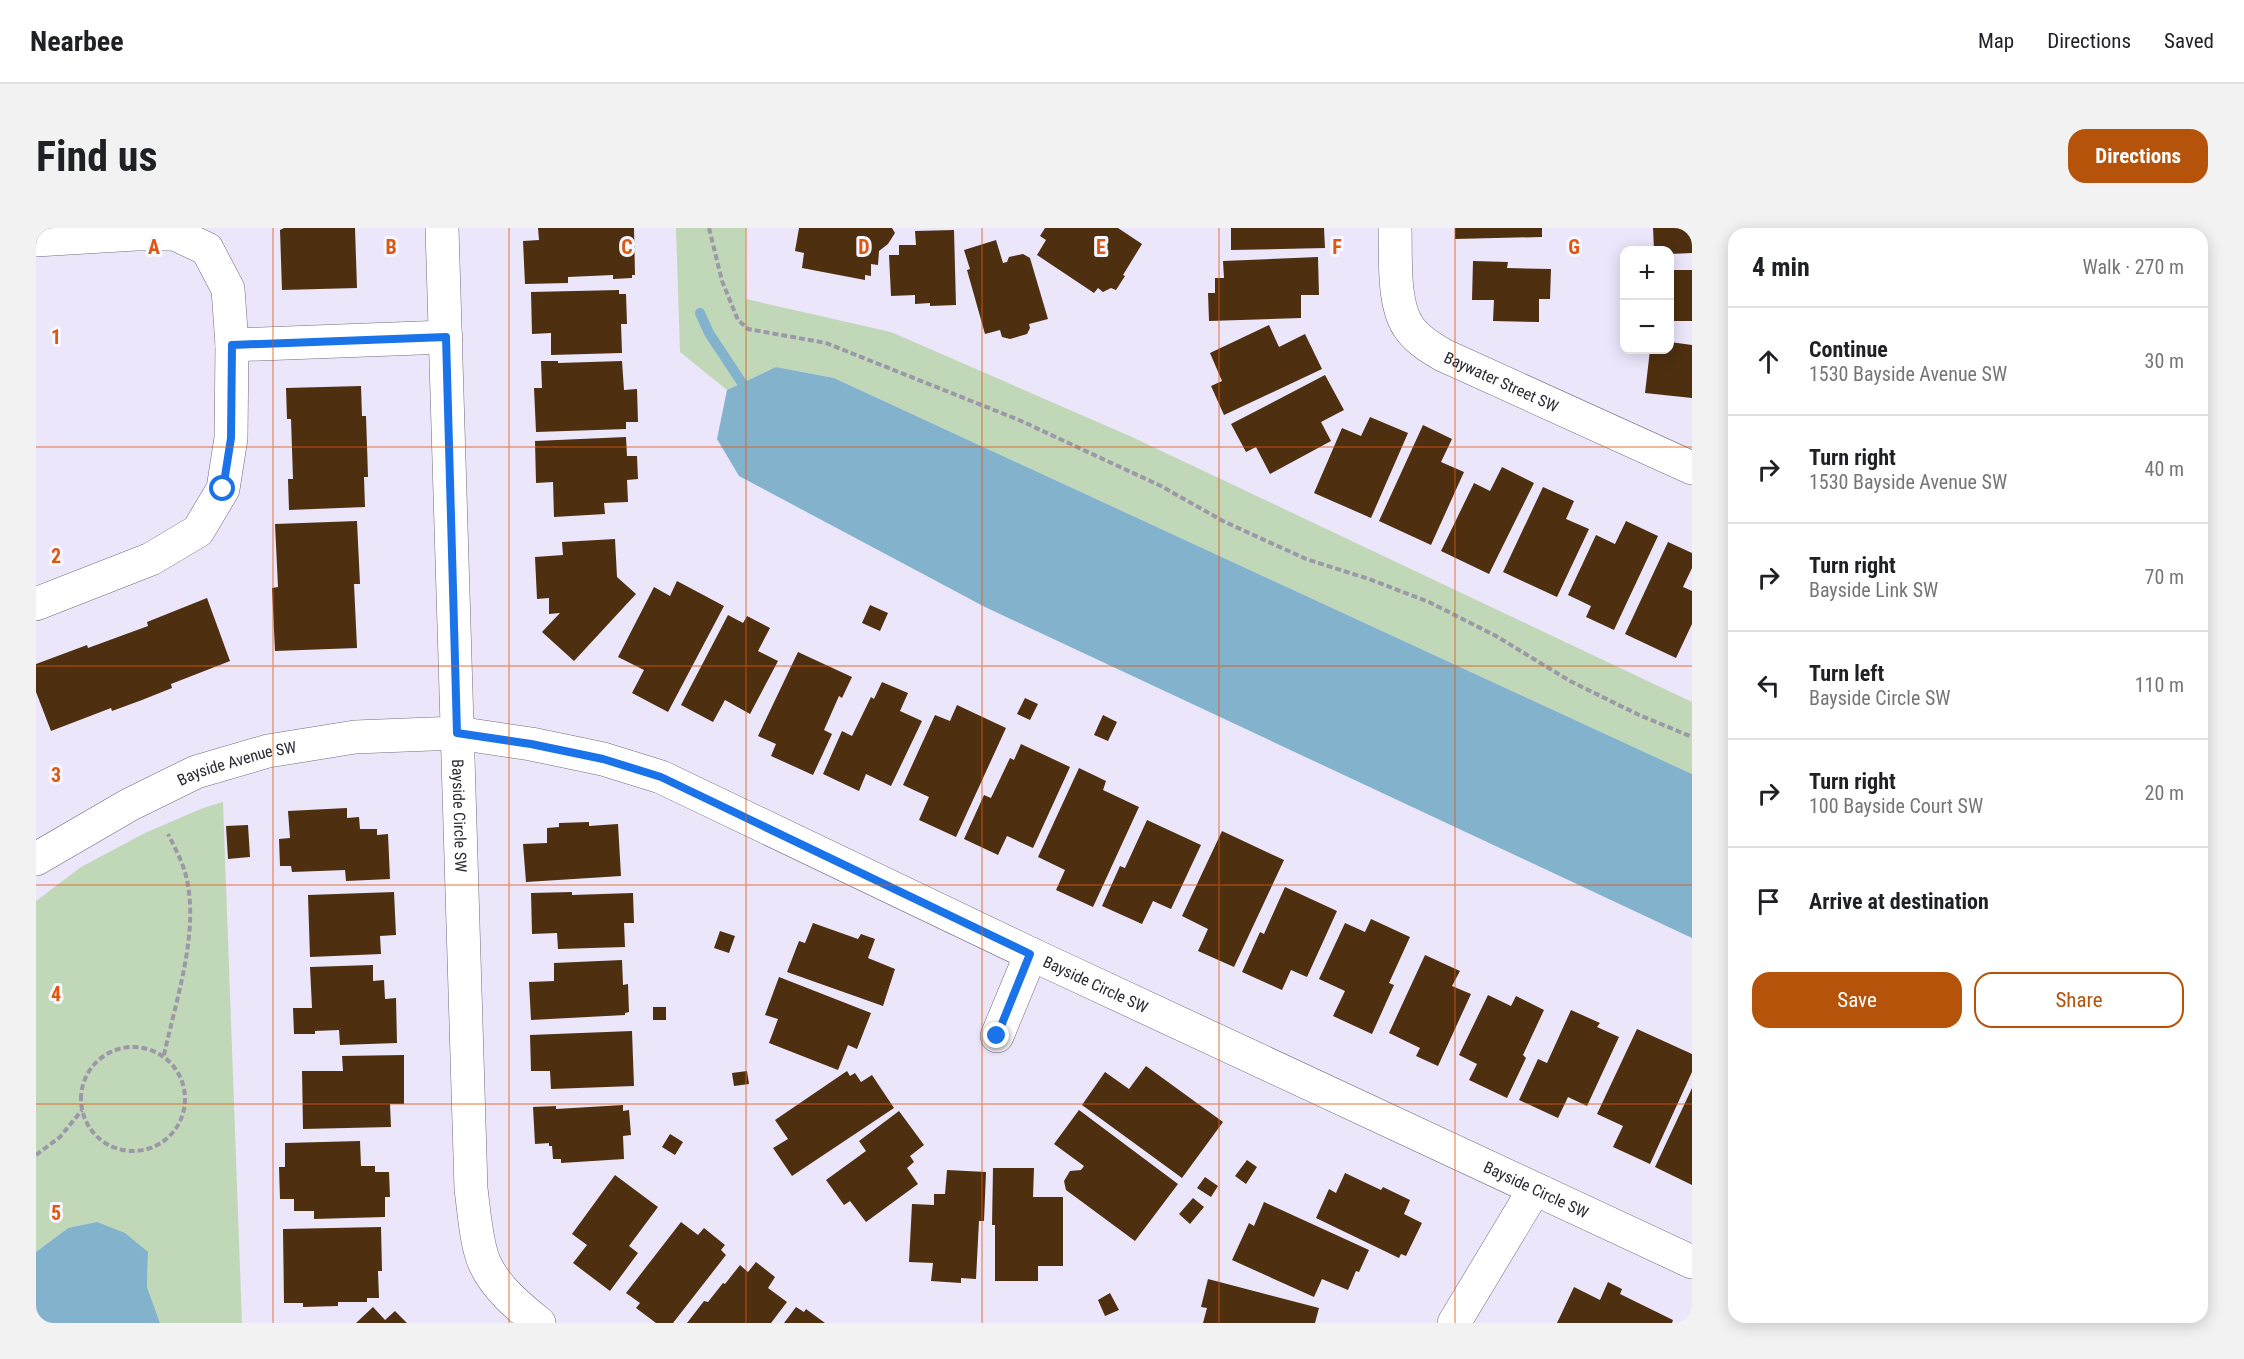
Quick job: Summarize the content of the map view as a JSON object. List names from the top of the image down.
{
  "streets": {
    "street": ["Baywater Street SW", "Bayside Avenue SW", "Bayside Circle SW"]
  },
  "crossings": [
    ["Bayside Avenue SW", "Bayside Circle SW"]
  ],
  "page": {
    "header": "Nearbee",
    "nav": ["Map", "Directions", "Saved"],
    "buttons": [
      "Directions",
      ["Save", "Share"]
    ],
    "title": "Find us",
    "heading": ["4 min", "Walk · 270 m"],
    "map_buttons": ["+", "−"],
    "list": [
      ["Continue", "1530 Bayside Avenue SW", "30 m"],
      ["Turn right", "1530 Bayside Avenue SW", "40 m"],
      ["Turn right", "Bayside Link SW", "70 m"],
      ["Turn left", "Bayside Circle SW", "110 m"],
      ["Turn right", "100 Bayside Court SW", "20 m"],
      "Arrive at destination"
    ]
  },
  "grid": {
    "columns": [
      "A",
      "B",
      "C",
      "D",
      "E",
      "F",
      "G"
    ],
    "rows": [
      "1",
      "2",
      "3",
      "4",
      "5"
    ]
  }
}
